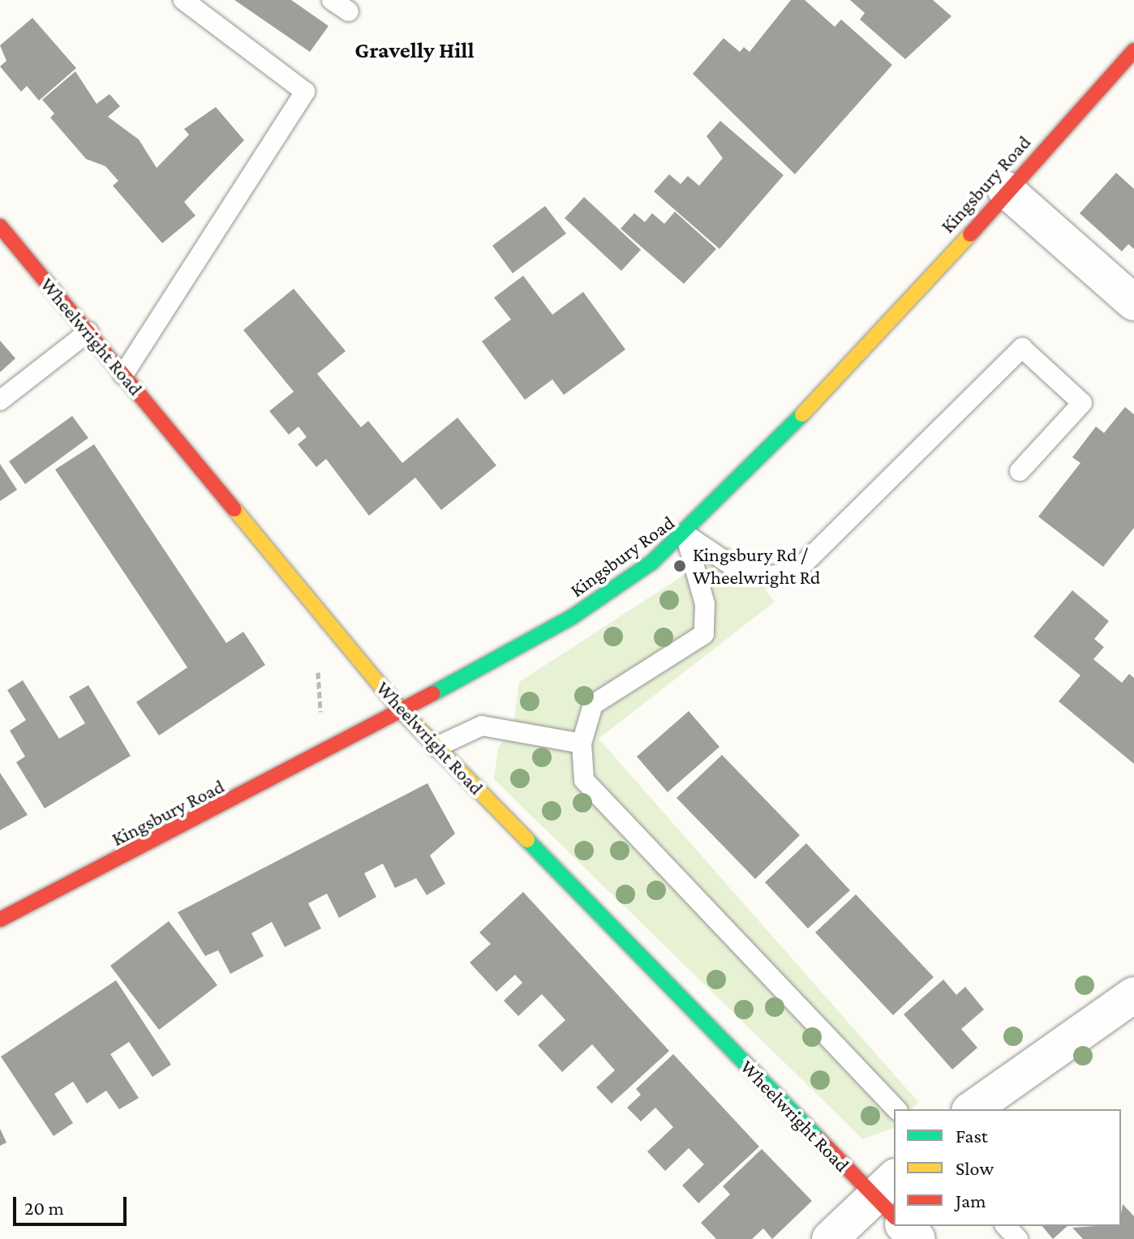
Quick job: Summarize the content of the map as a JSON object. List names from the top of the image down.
{
  "streets": {
    "street": ["Kingsbury Road", "Wheelwright Road"]
  },
  "crossings": [
    ["Kingsbury Road", "Wheelwright Road"]
  ],
  "districts": ["Gravelly Hill"],
  "places": ["Kingsbury Rd / Wheelwright Rd"],
  "legend": ["Fast", "Slow", "Jam"],
  "scale_bar": "20 m"
}
